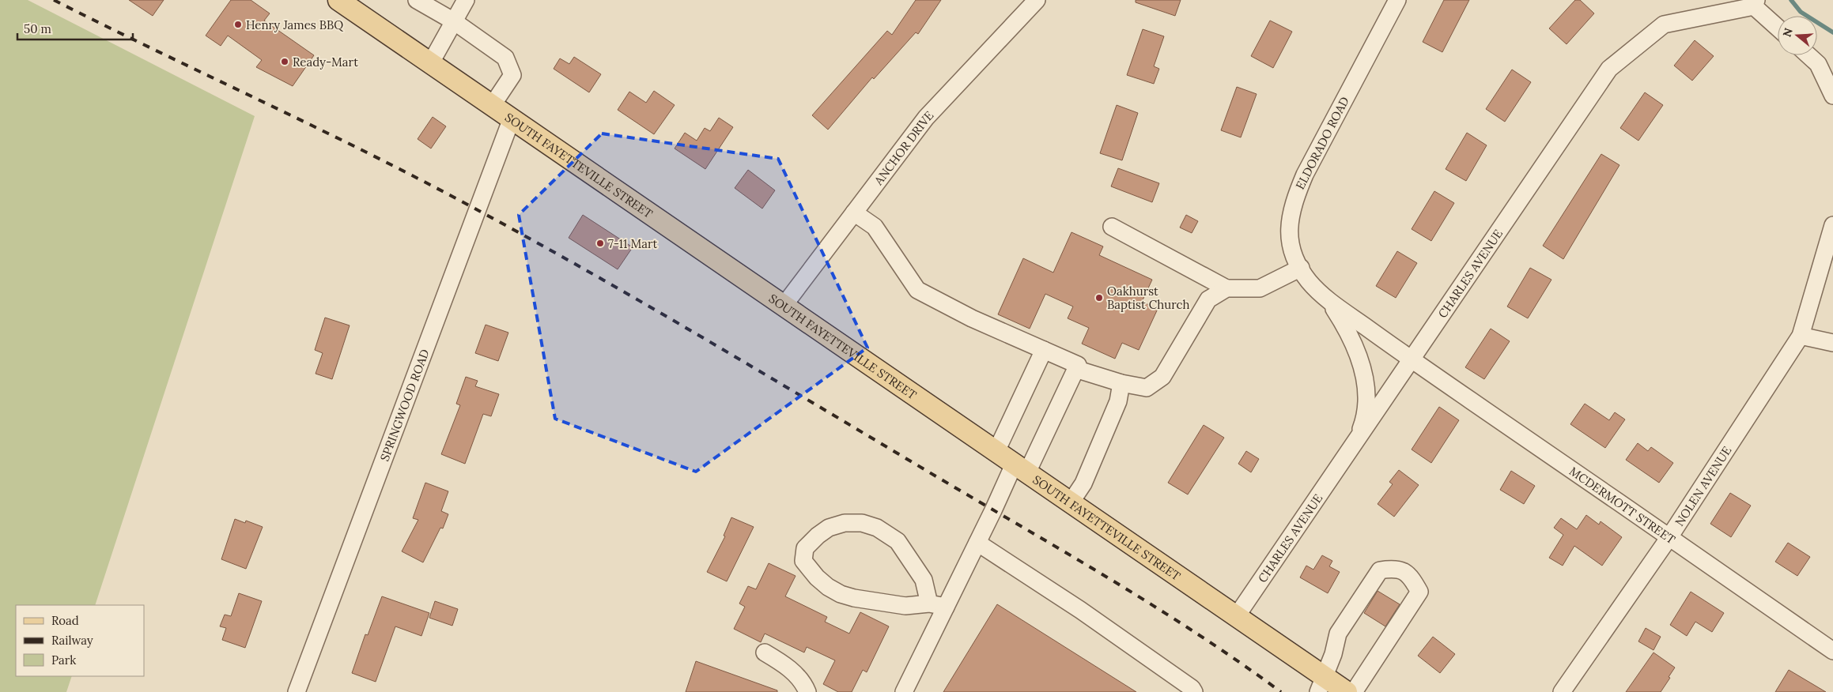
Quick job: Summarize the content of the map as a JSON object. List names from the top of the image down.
{
  "streets": {
    "main road": ["SOUTH FAYETTEVILLE STREET"],
    "street": [
      "ELDORADO ROAD",
      "ANCHOR DRIVE",
      "CHARLES AVENUE",
      "SPRINGWOOD ROAD",
      "NOLEN AVENUE",
      "MCDERMOTT STREET"
    ]
  },
  "crossings": [
    ["ELDORADO ROAD", "CHARLES AVENUE"],
    ["ELDORADO ROAD", "MCDERMOTT STREET"],
    ["ANCHOR DRIVE", "SOUTH FAYETTEVILLE STREET"],
    ["SOUTH FAYETTEVILLE STREET", "CHARLES AVENUE"],
    ["SOUTH FAYETTEVILLE STREET", "SPRINGWOOD ROAD"],
    ["CHARLES AVENUE", "MCDERMOTT STREET"],
    ["NOLEN AVENUE", "MCDERMOTT STREET"]
  ],
  "places": [
    "Henry James BBQ",
    "Ready-Mart",
    "7-11 Mart",
    "Oakhurst Baptist Church"
  ],
  "legend": ["Road", "Railway", "Park"],
  "scale_bar": "50 m",
  "north": "left"
}
